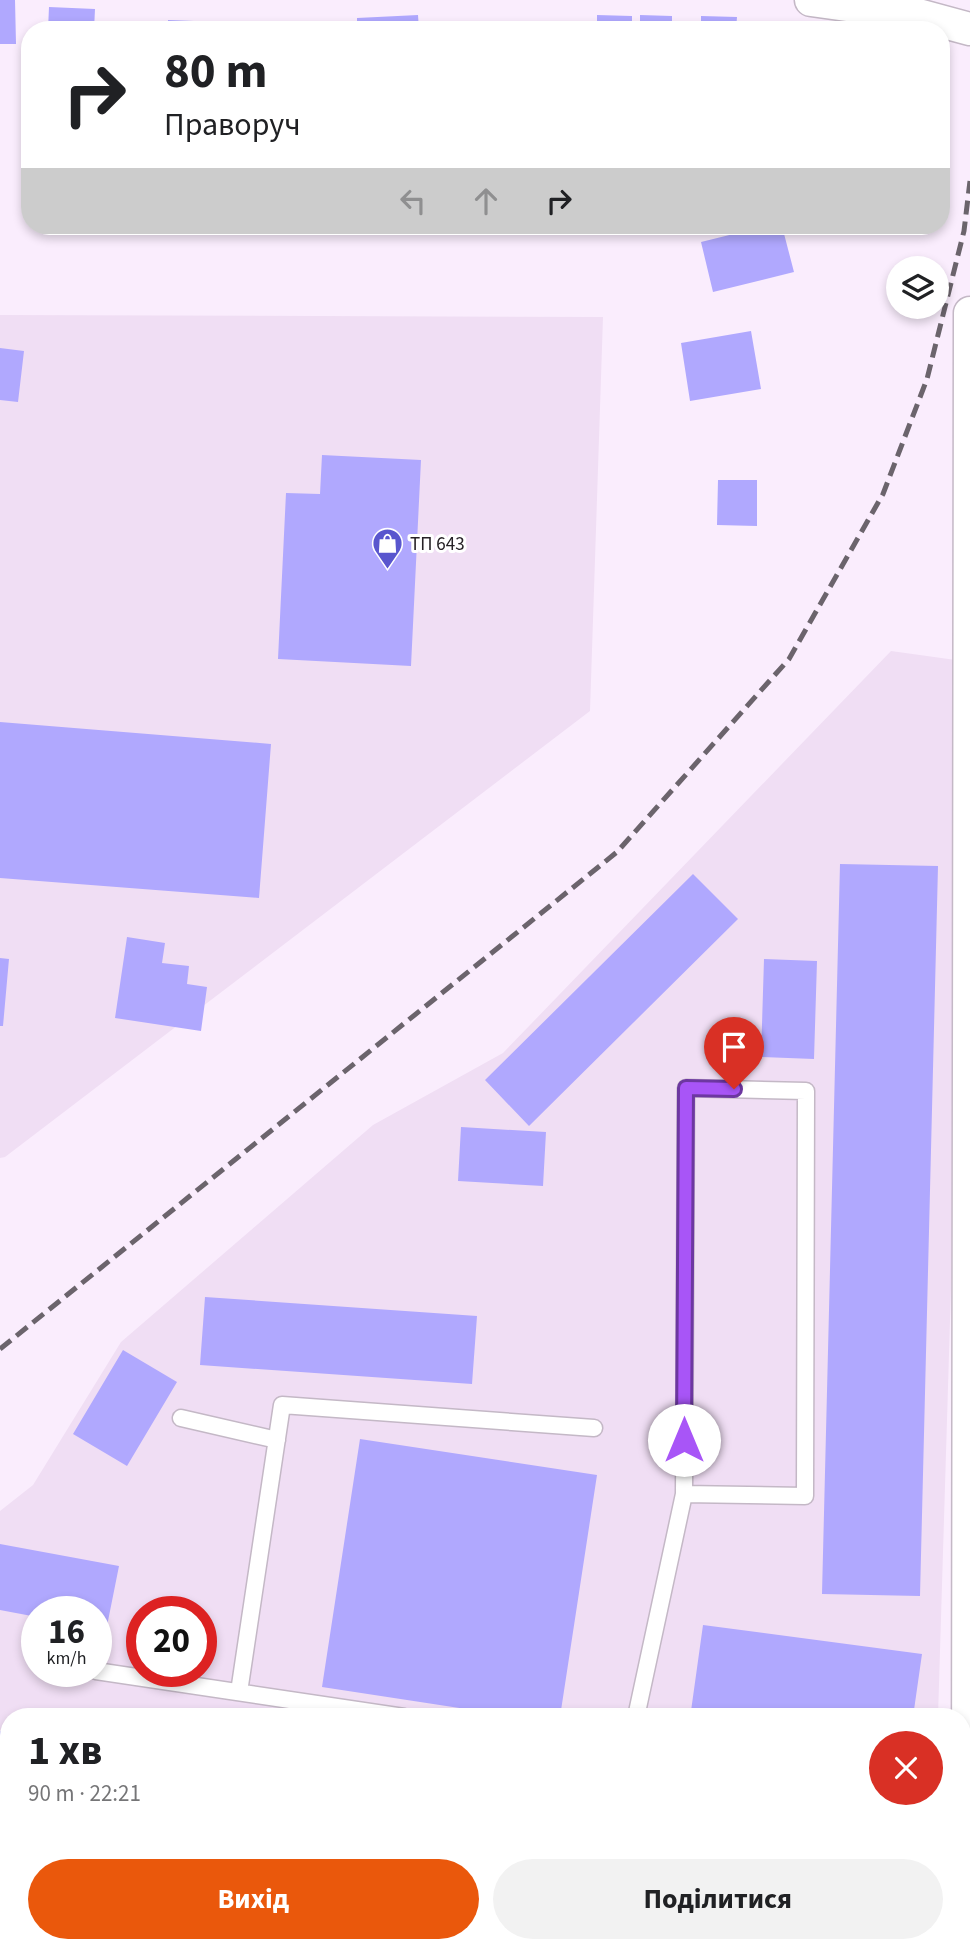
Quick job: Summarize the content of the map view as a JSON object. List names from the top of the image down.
{
  "places": {
    "shop": ["ТП 643"]
  },
  "page": {
    "turn": ["80 m", "Праворуч"],
    "speed": "16 km/h",
    "limit": "20",
    "heading": ["1 хв", "90 m · 22:21"],
    "buttons": ["Вихід", "Поділитися"]
  }
}
